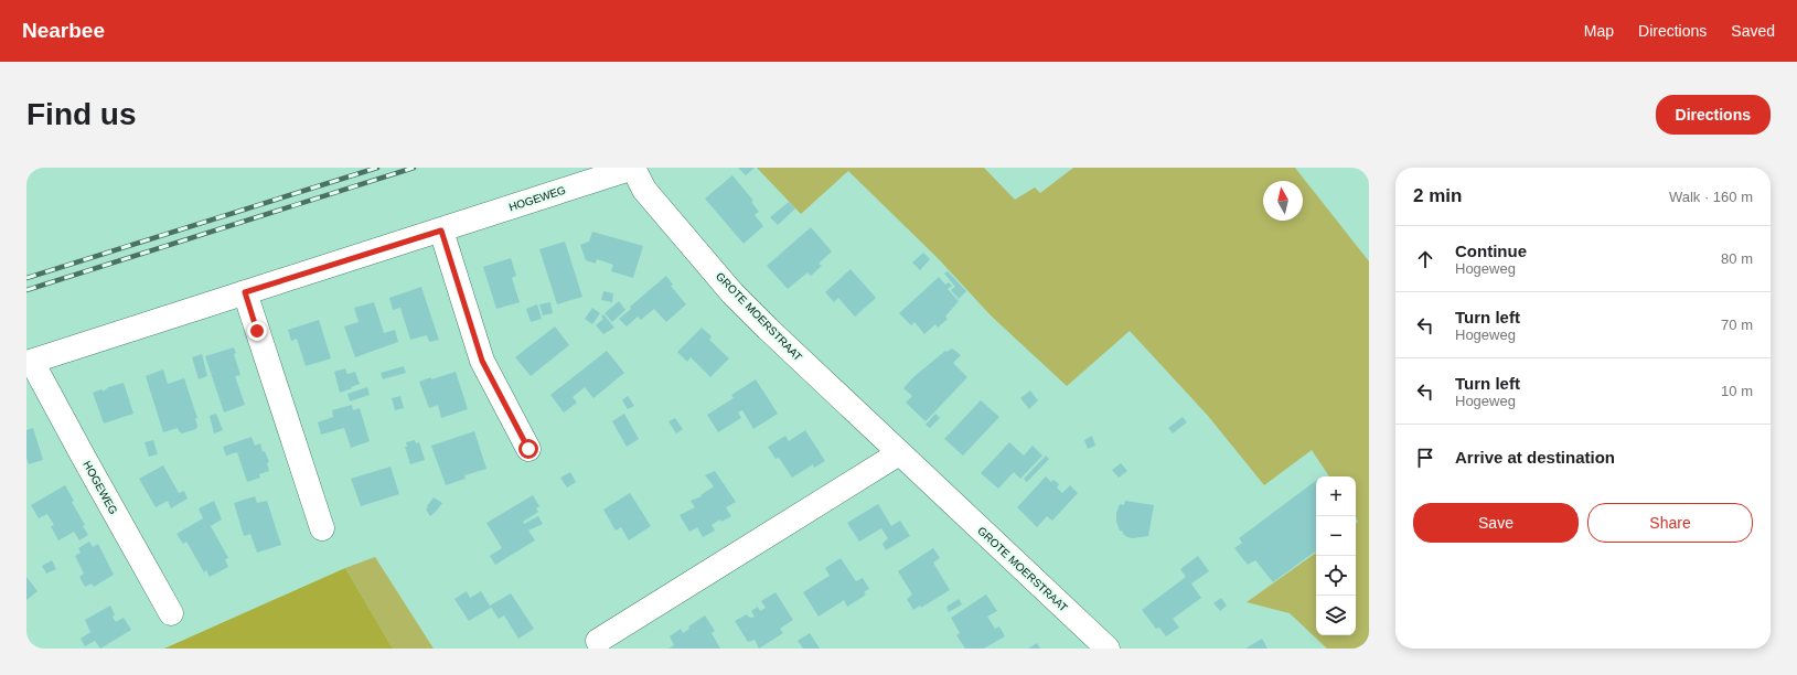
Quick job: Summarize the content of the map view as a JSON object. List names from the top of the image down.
{
  "streets": {
    "street": ["HOGEWEG", "GROTE MOERSTRAAT"]
  },
  "crossings": [
    ["HOGEWEG", "GROTE MOERSTRAAT"]
  ],
  "north": "top",
  "page": {
    "header": "Nearbee",
    "nav": ["Map", "Directions", "Saved"],
    "buttons": [
      "Directions",
      ["Save", "Share"]
    ],
    "title": "Find us",
    "heading": ["2 min", "Walk · 160 m"],
    "list": [
      ["Continue", "Hogeweg", "80 m"],
      ["Turn left", "Hogeweg", "70 m"],
      ["Turn left", "Hogeweg", "10 m"],
      "Arrive at destination"
    ],
    "map_buttons": ["+", "−"]
  }
}
